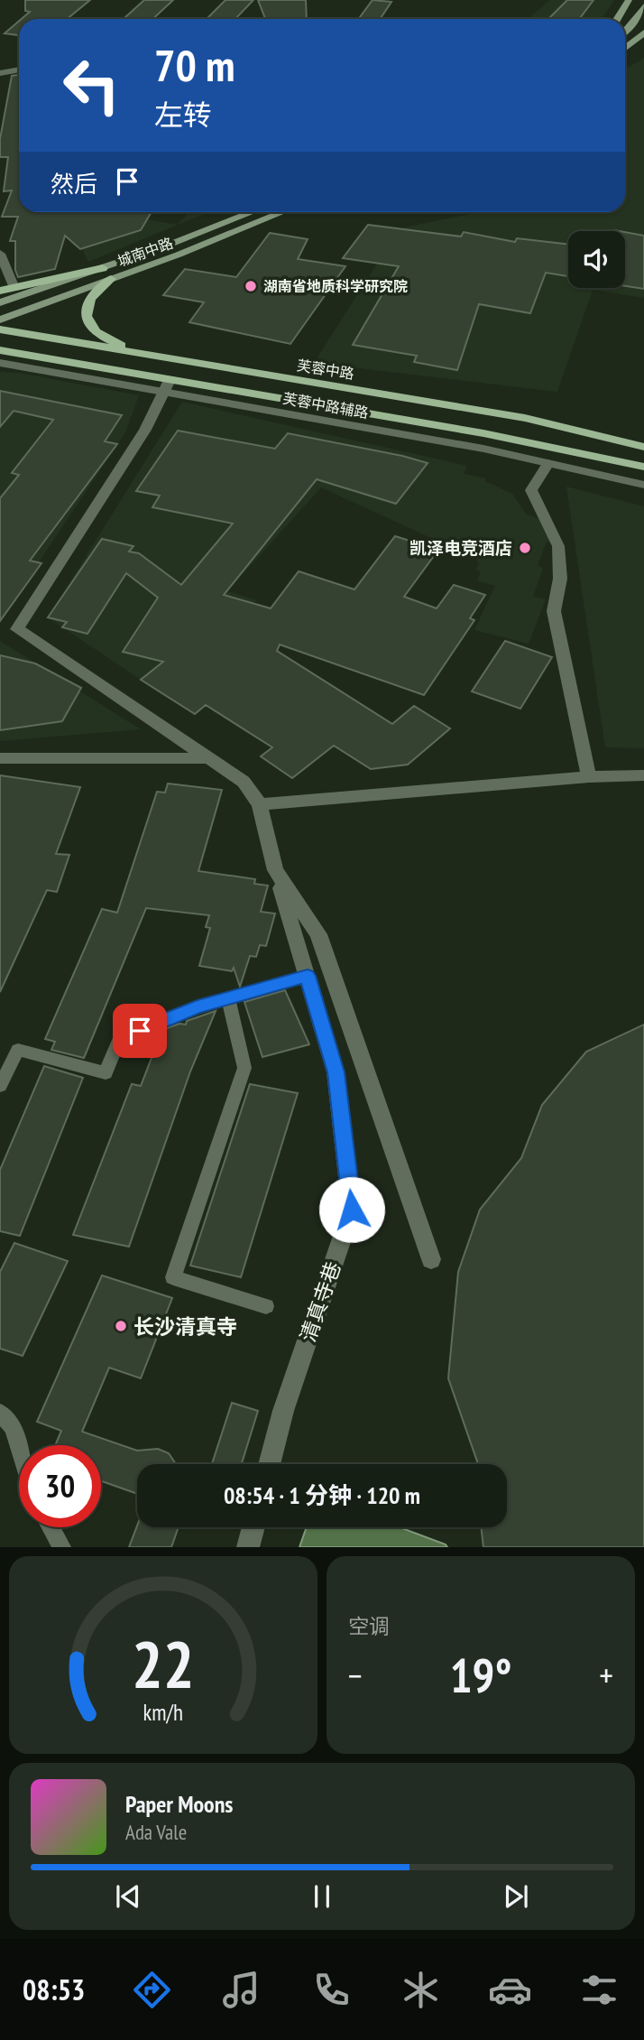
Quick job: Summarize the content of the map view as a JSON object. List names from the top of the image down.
{
  "streets": {
    "main road": ["城南中路", "芙蓉中路"],
    "street": ["芙蓉中路辅路", "清真寺巷"]
  },
  "places": ["湖南省地质科学研究院", "凯泽电竞酒店", "长沙清真寺"],
  "page": {
    "turn": ["70 m", "左转"],
    "then": "然后",
    "limit": "30",
    "trip": "08:54 · 1 分钟 · 120 m",
    "tile": "空调",
    "heat": ["−", "19°", "+"],
    "song": ["Paper Moons", "Ada Vale"],
    "tabs": "08:53",
    "gauge": ["22", "km/h"]
  }
}
